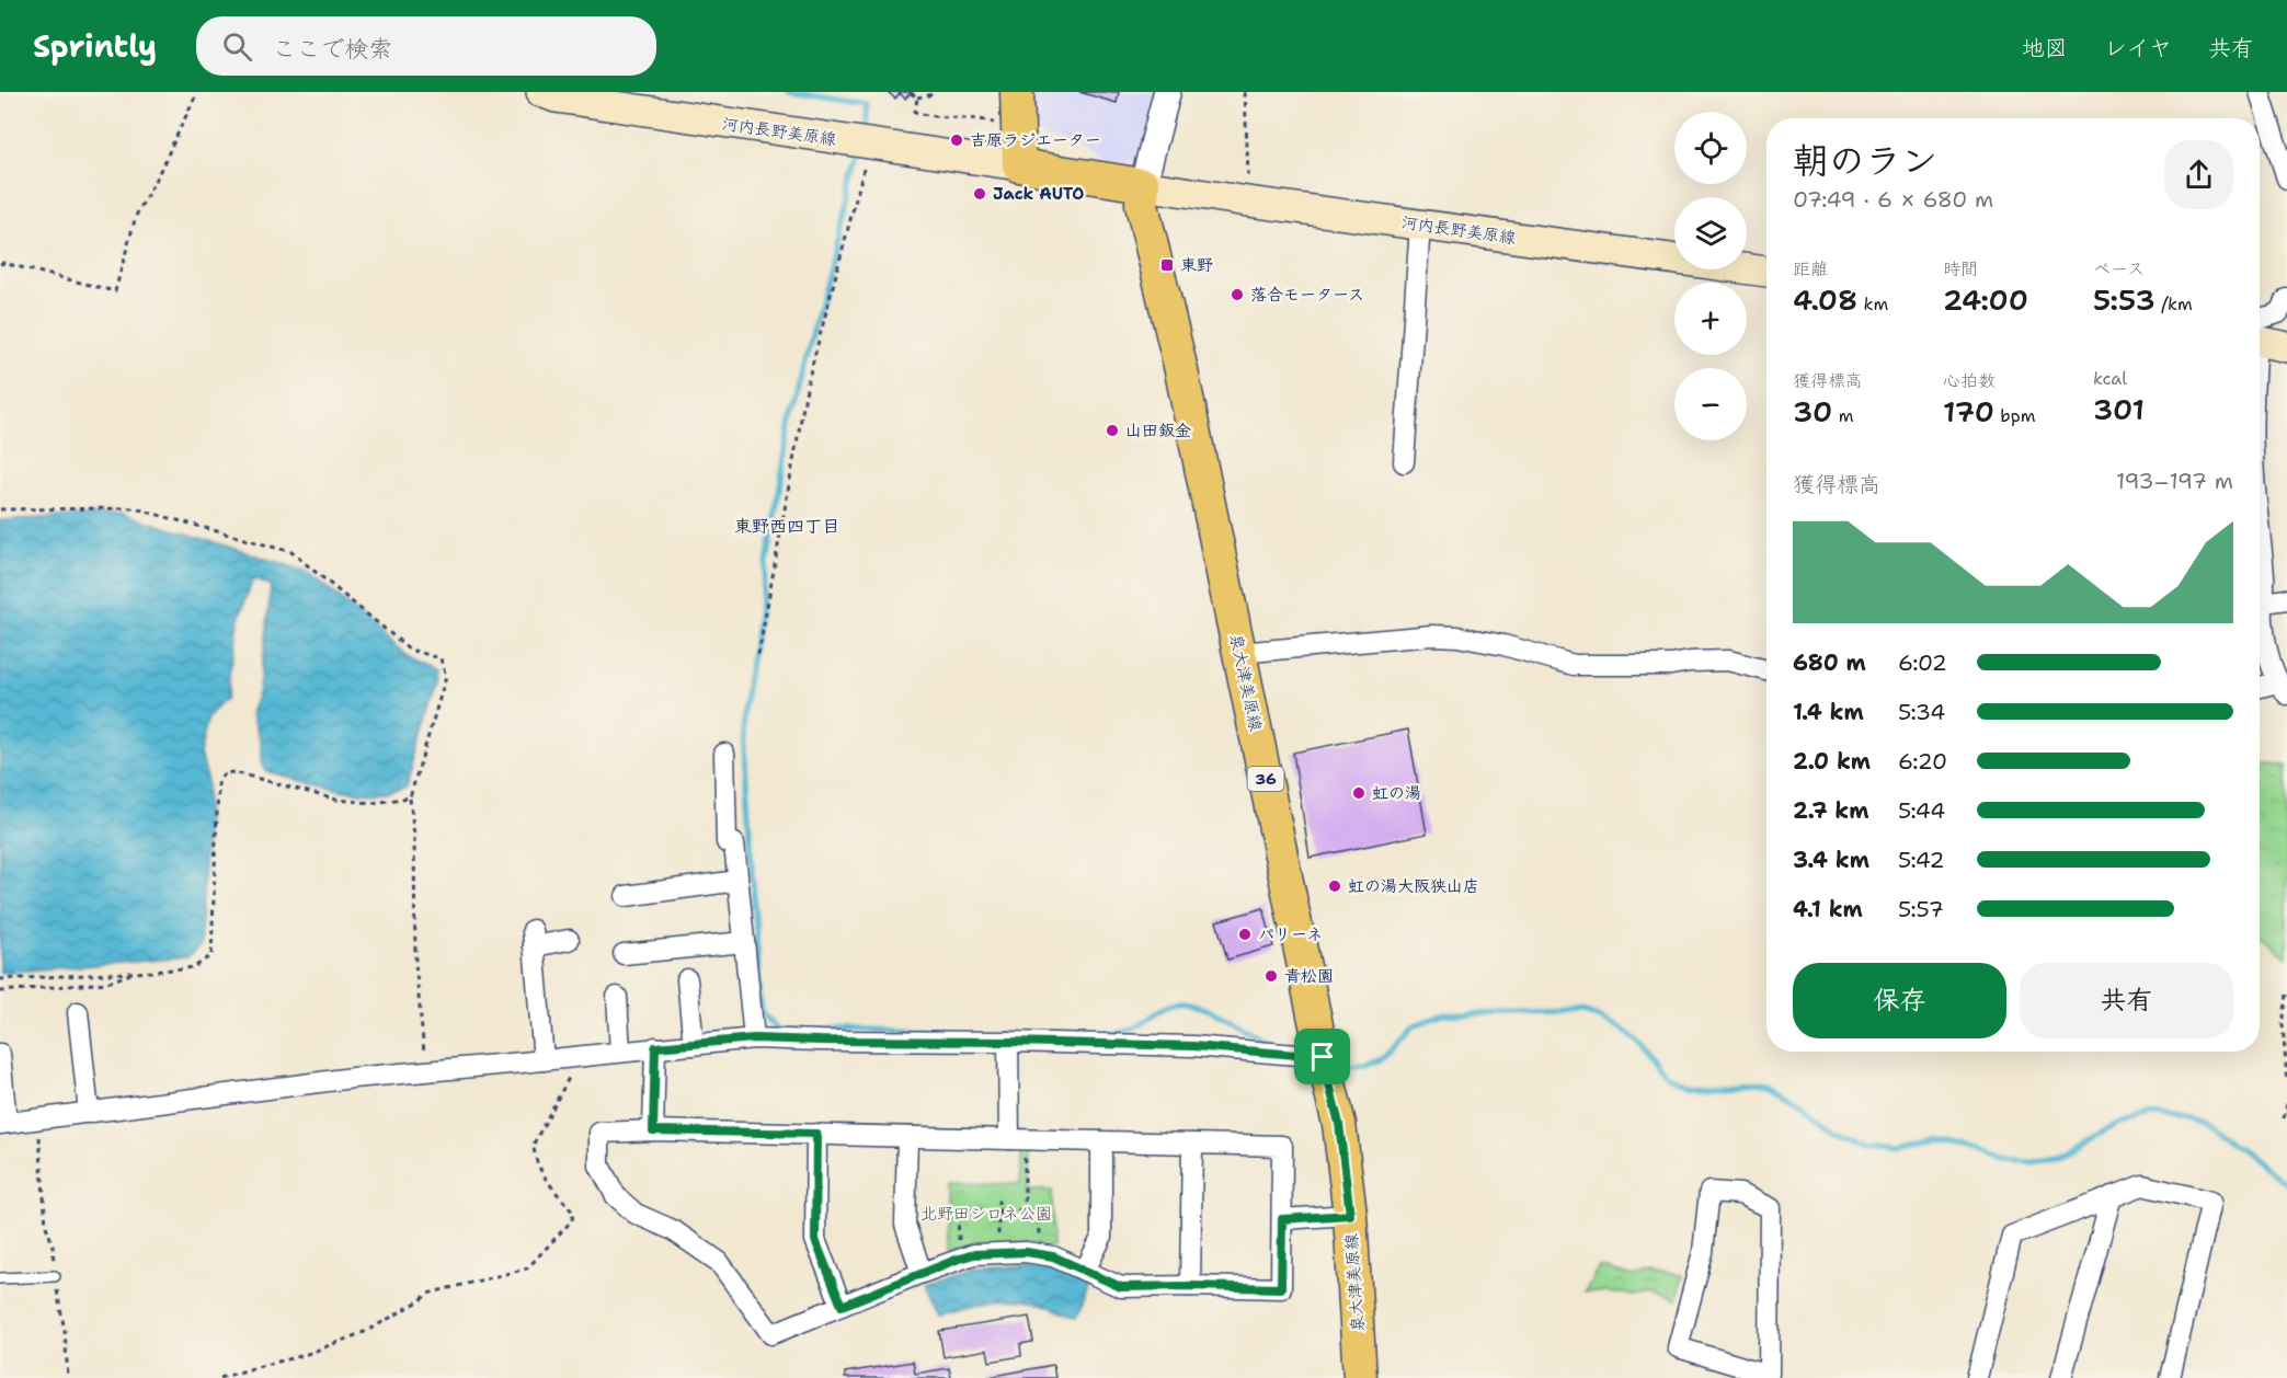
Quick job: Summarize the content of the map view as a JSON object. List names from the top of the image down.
{
  "streets": {
    "main road": ["河内長野美原線", "泉大津美原線", "36"]
  },
  "crossings": [
    ["河内長野美原線", "泉大津美原線"]
  ],
  "districts": ["東野西四丁目"],
  "parks": ["北野田シロネ公園"],
  "places": {
    "other": [
      "吉原ラジエーター",
      "Jack AUTO",
      "落合モータース",
      "山田鈑金",
      "虹の湯",
      "虹の湯大阪狭山店",
      "パリーネ",
      "青松園"
    ],
    "transit": ["東野"]
  },
  "page": {
    "header": "Sprintly",
    "search": "ここで検索",
    "nav": ["地図", "レイヤ", "共有"],
    "map_buttons": ["+", "−"],
    "heading": ["朝のラン", "07:49 · 6 × 680 m"],
    "stats": [
      ["距離", "4.08 km"],
      ["時間", "24:00"],
      ["ペース", "5:53 /km"],
      ["獲得標高", "30 m"],
      ["心拍数", "170 bpm"],
      ["kcal", "301"]
    ],
    "chart": ["獲得標高", "193–197 m"],
    "list": [
      {
        "name": "680 m",
        "note": "6:02"
      },
      {
        "name": "1.4 km",
        "note": "5:34"
      },
      {
        "name": "2.0 km",
        "note": "6:20"
      },
      {
        "name": "2.7 km",
        "note": "5:44"
      },
      {
        "name": "3.4 km",
        "note": "5:42"
      },
      {
        "name": "4.1 km",
        "note": "5:57"
      }
    ],
    "buttons": ["保存", "共有"]
  }
}
